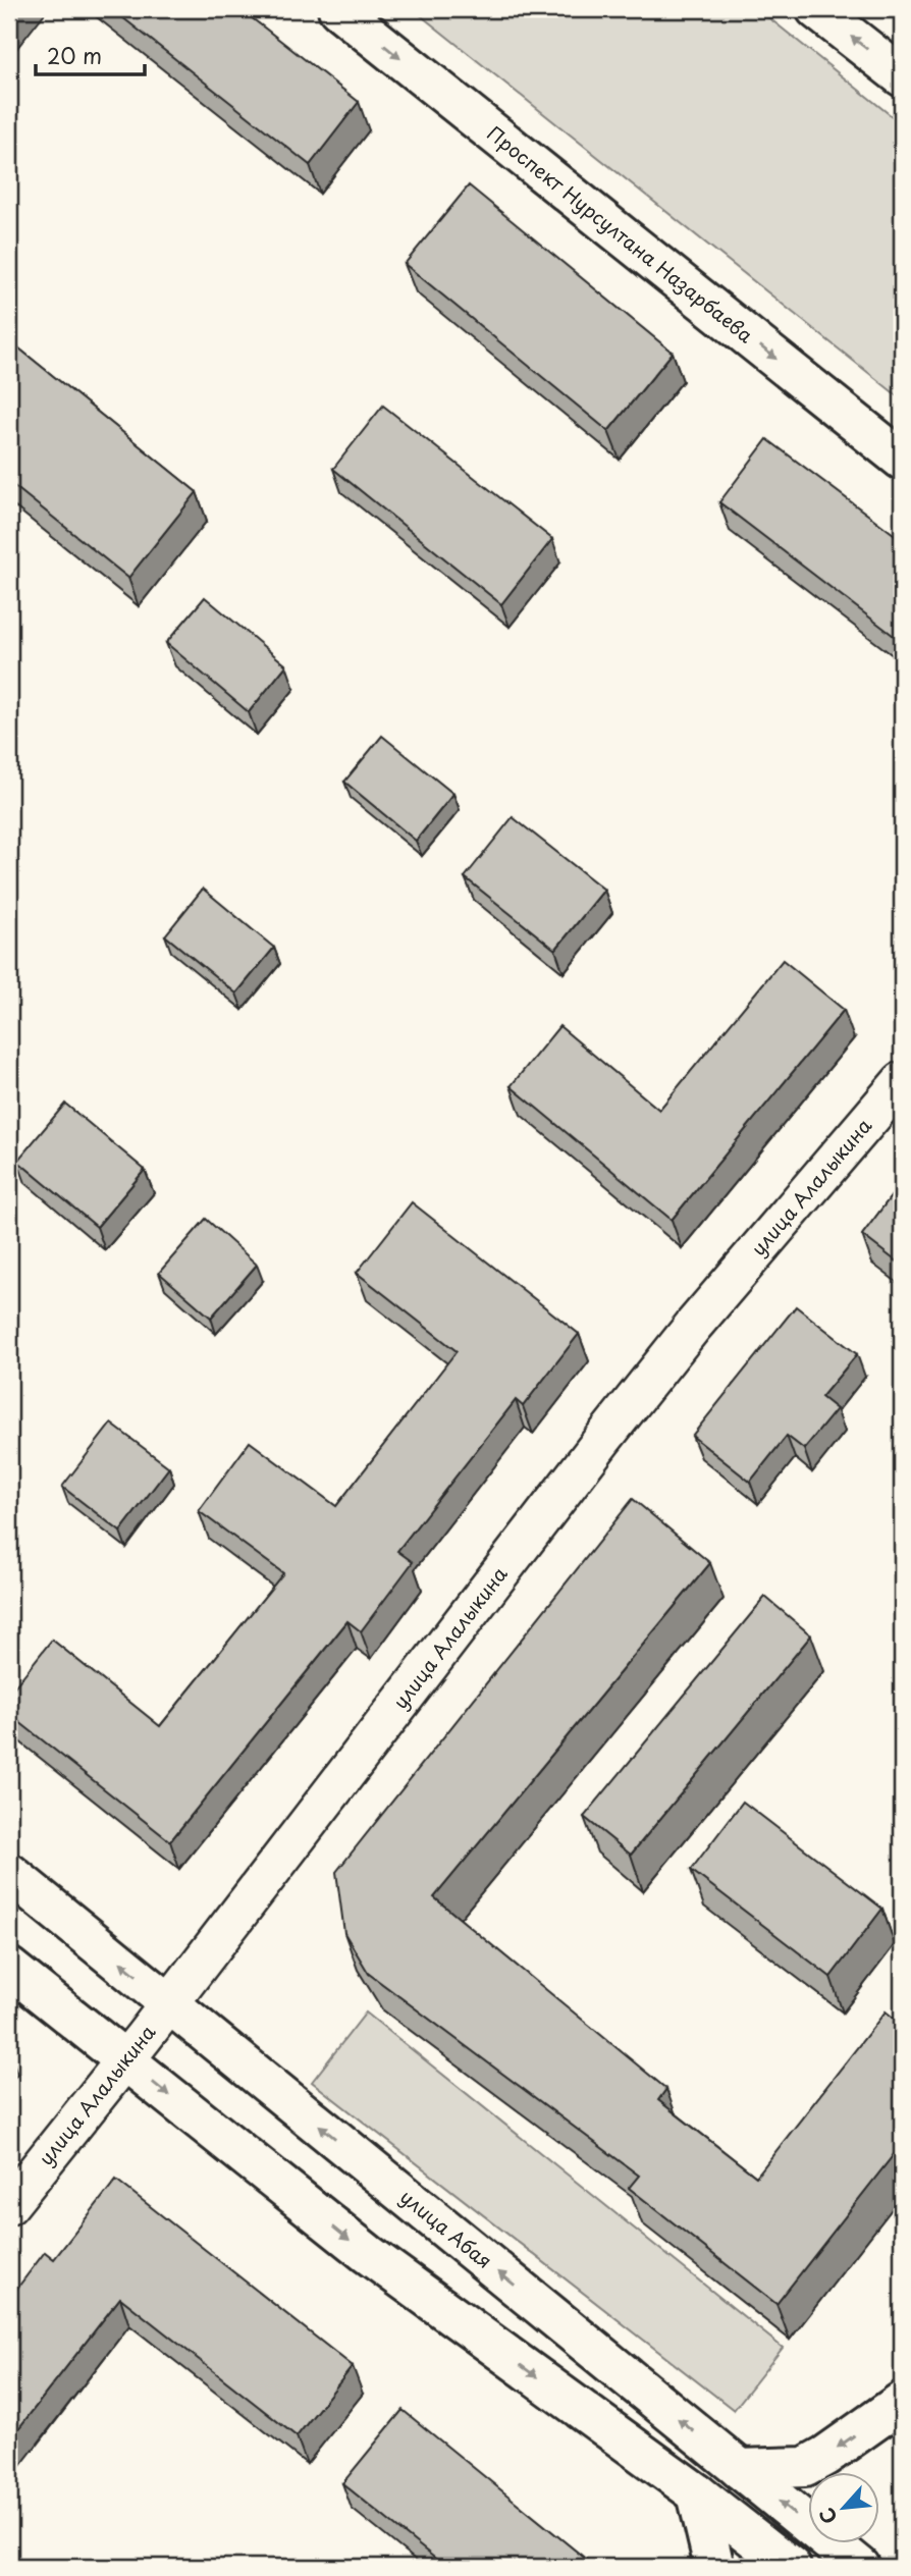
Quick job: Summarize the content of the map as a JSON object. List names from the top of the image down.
{
  "streets": {
    "main road": ["Проспект Нурсултана Назарбаева", "улица Абая"],
    "street": ["улица Алалыкина"]
  },
  "crossings": [
    ["улица Алалыкина", "улица Абая"]
  ],
  "one_way": ["Проспект Нурсултана Назарбаева"],
  "scale_bar": "20 m",
  "north": "bottom left"
}
